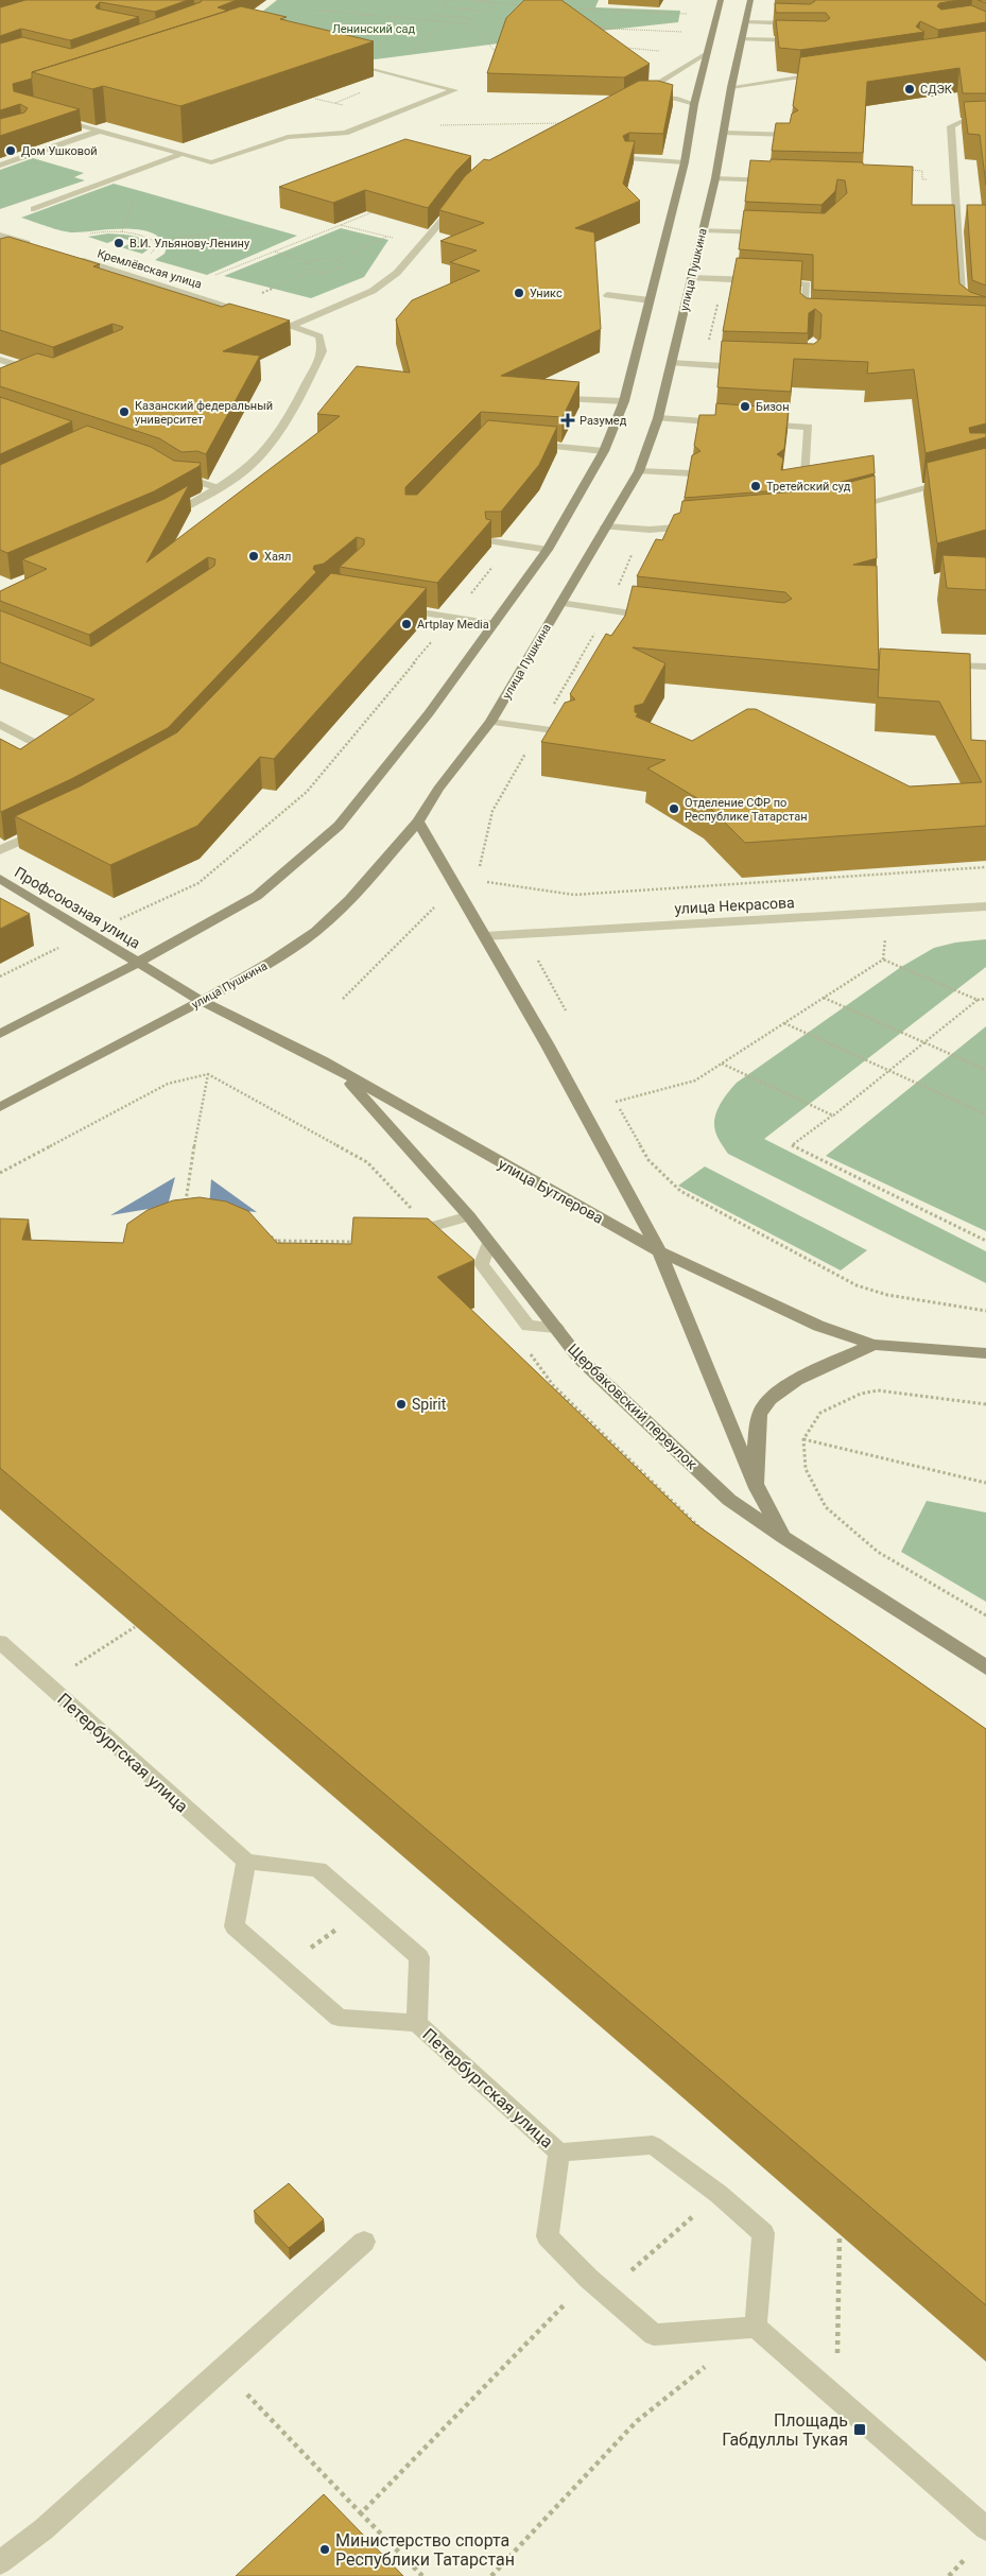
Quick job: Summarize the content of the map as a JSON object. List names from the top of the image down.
{
  "streets": {
    "main road": [
      "улица Пушкина",
      "Профсоюзная улица",
      "улица Бутлерова",
      "Щербаковский переулок"
    ],
    "street": ["Кремлёвская улица", "улица Некрасова", "Петербургская улица"]
  },
  "crossings": [
    ["улица Пушкина", "улица Бутлерова"],
    ["Профсоюзная улица", "улица Бутлерова"],
    ["улица Бутлерова", "Щербаковский переулок"]
  ],
  "parks": ["Ленинский сад"],
  "places": {
    "other": [
      "СДЭК",
      "Дом Ушковой",
      "В.И. Ульянову-Ленину",
      "Уникс",
      "Бизон",
      "Казанский федеральный университет",
      "Третейский суд",
      "Хаял",
      "Artplay Media",
      "Отделение СФР по Республике Татарстан",
      "Spirit",
      "Министерство спорта Республики Татарстан"
    ],
    "health": ["Разумед"],
    "transit": ["Площадь Габдуллы Тукая"]
  }
}
